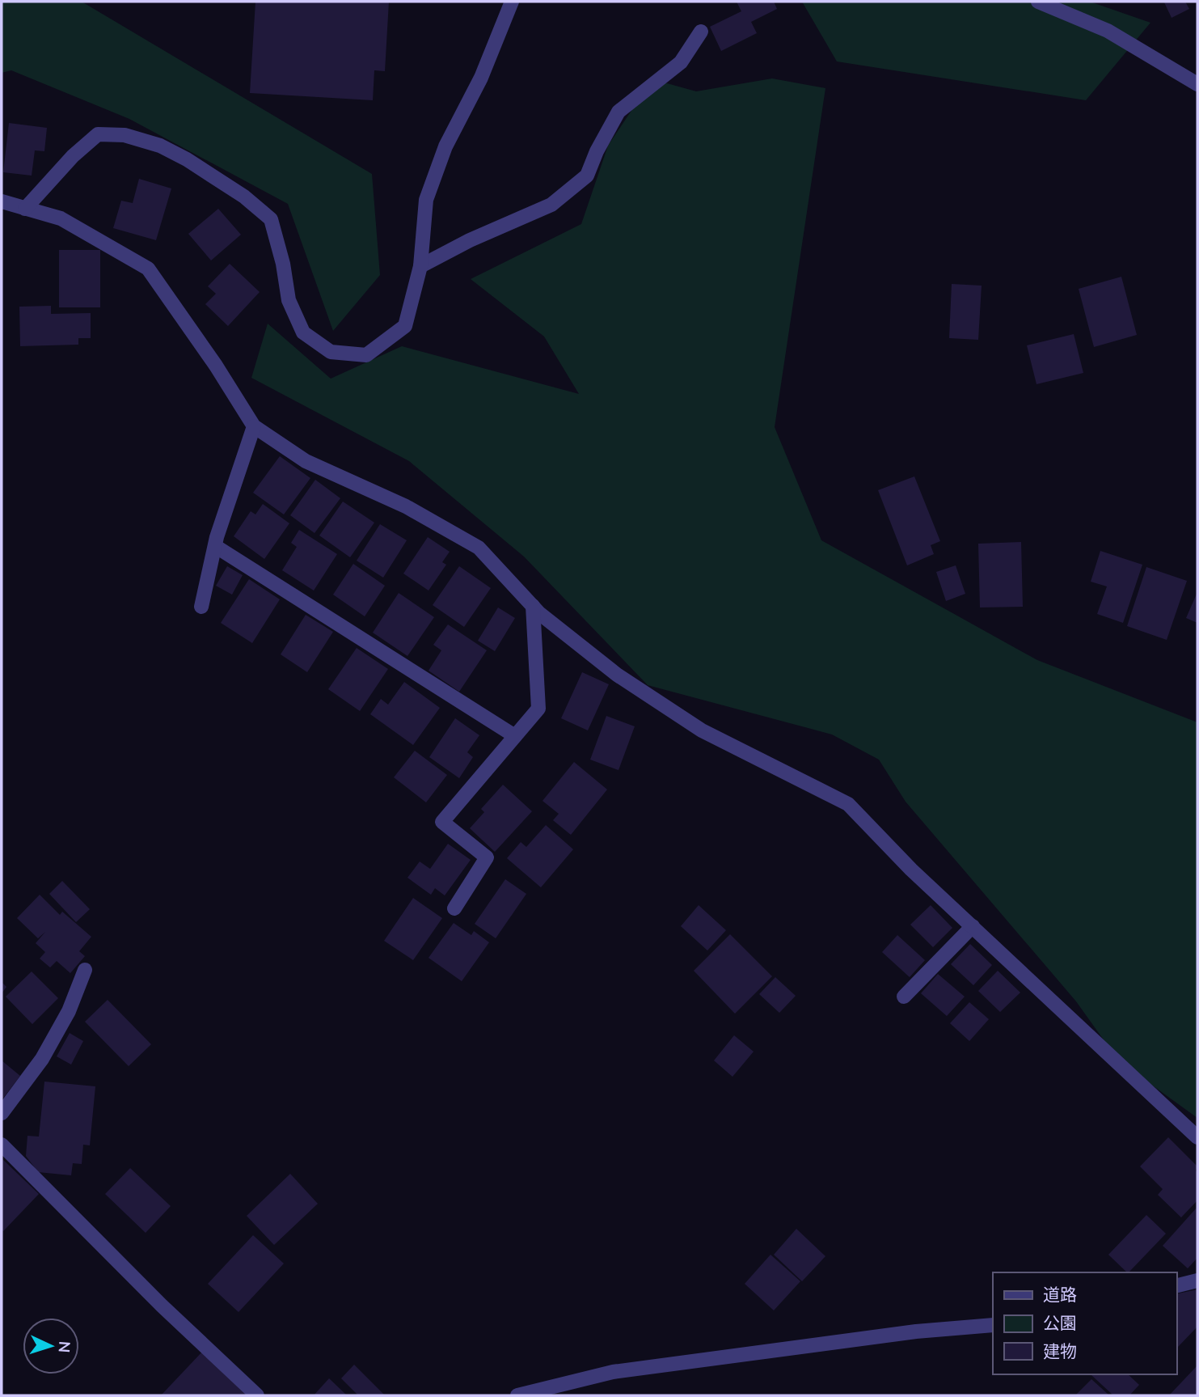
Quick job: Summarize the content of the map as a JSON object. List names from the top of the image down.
{
  "legend": ["道路", "公園", "建物"],
  "north": "right"
}
